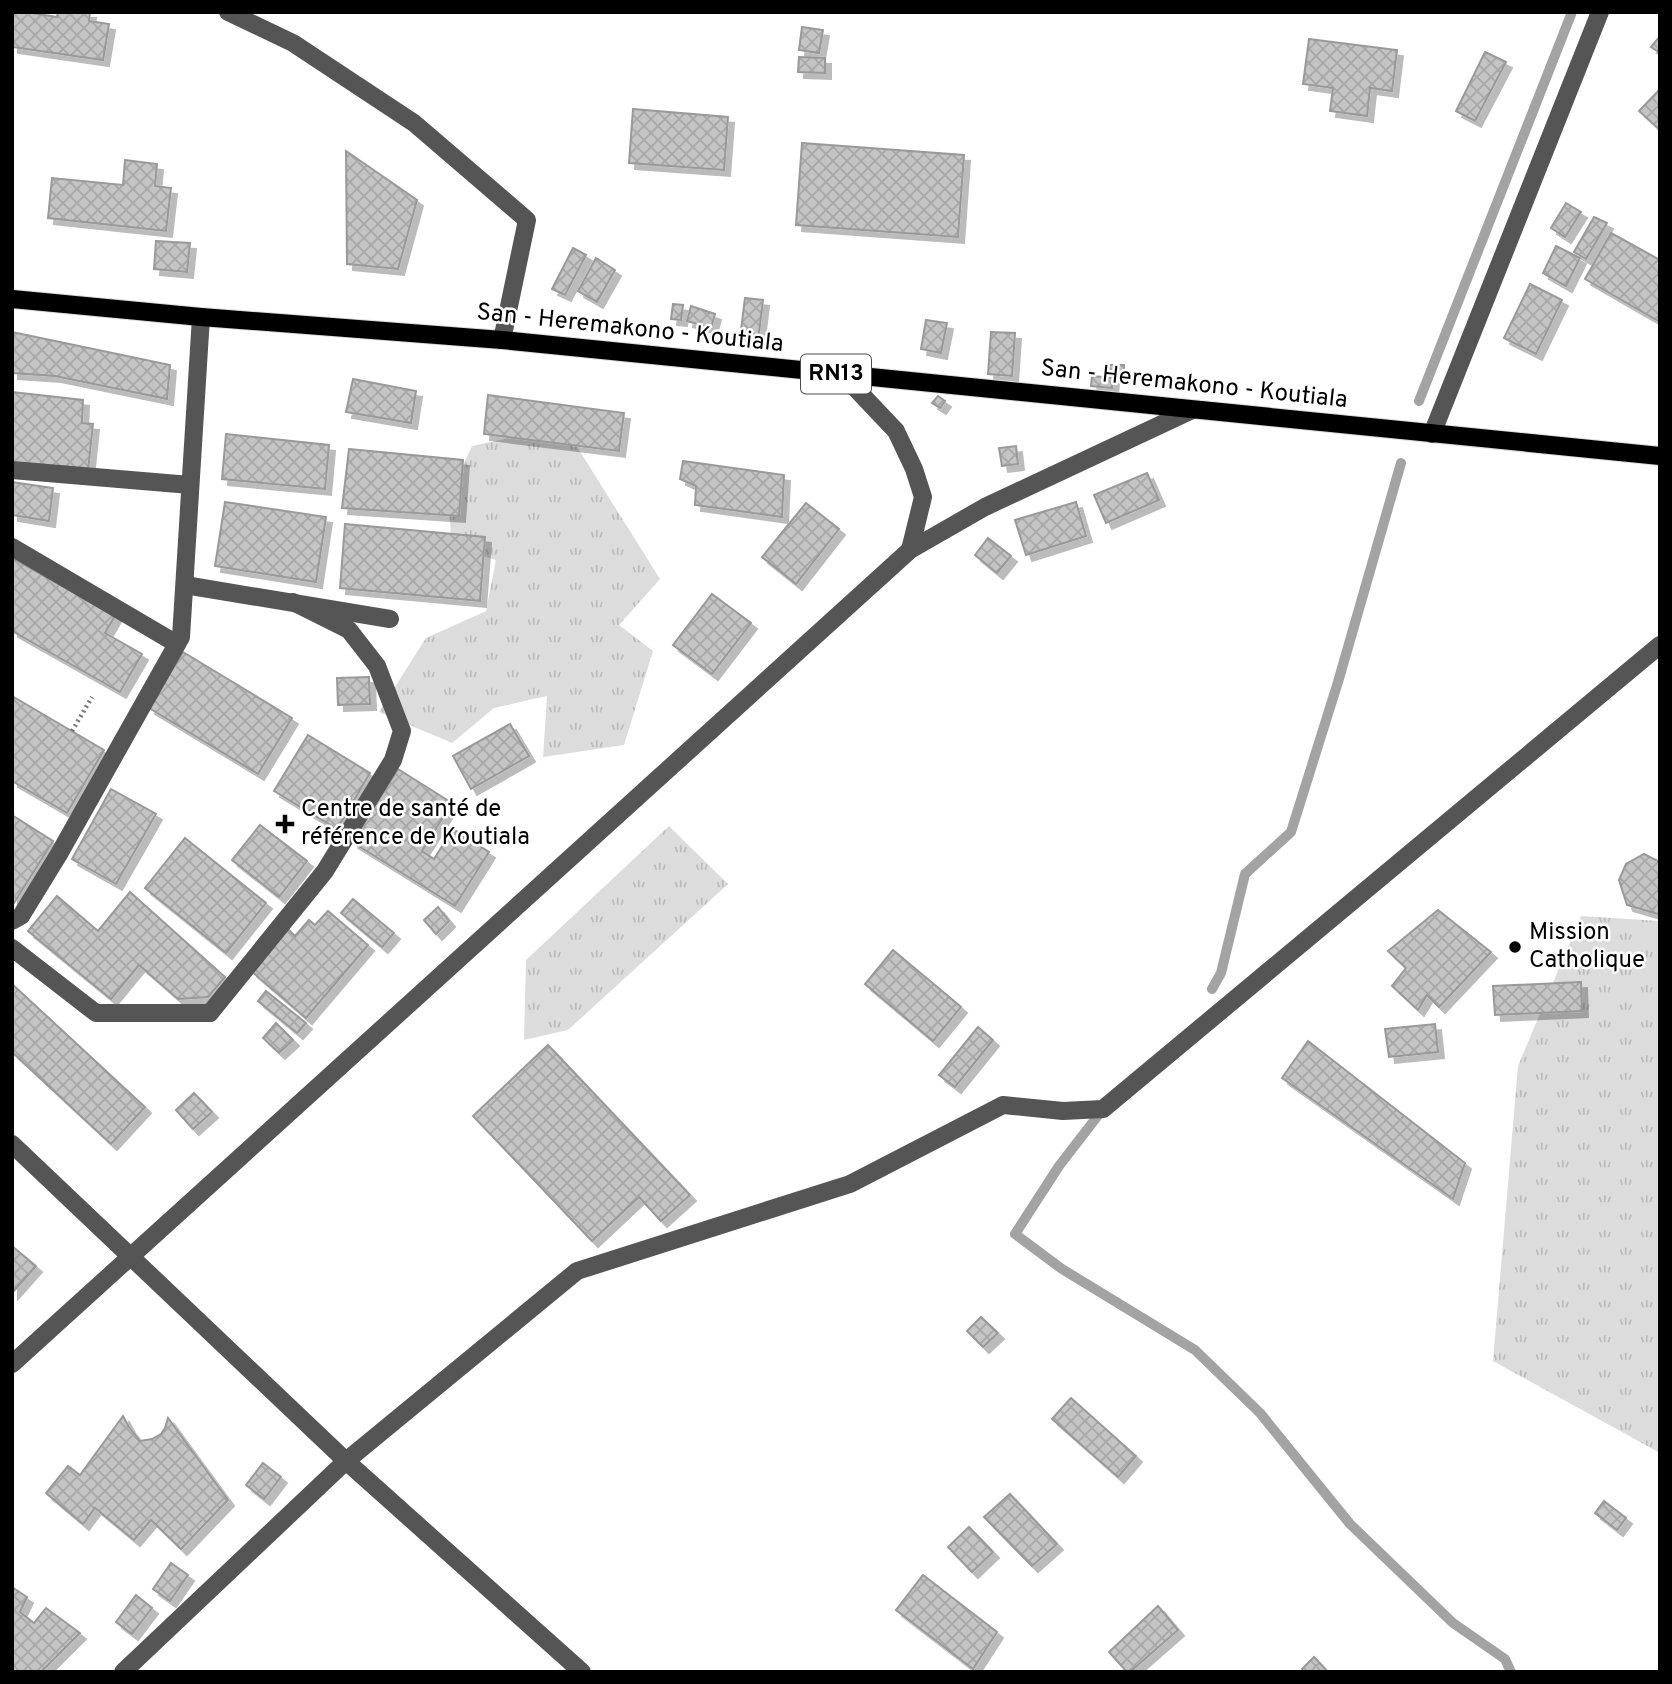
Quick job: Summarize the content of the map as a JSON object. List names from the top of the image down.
{
  "streets": {
    "main road": ["San - Heremakono - Koutiala", "RN13"]
  },
  "places": {
    "health": ["Centre de santé de référence de Koutiala"],
    "other": ["Mission Catholique"]
  }
}
